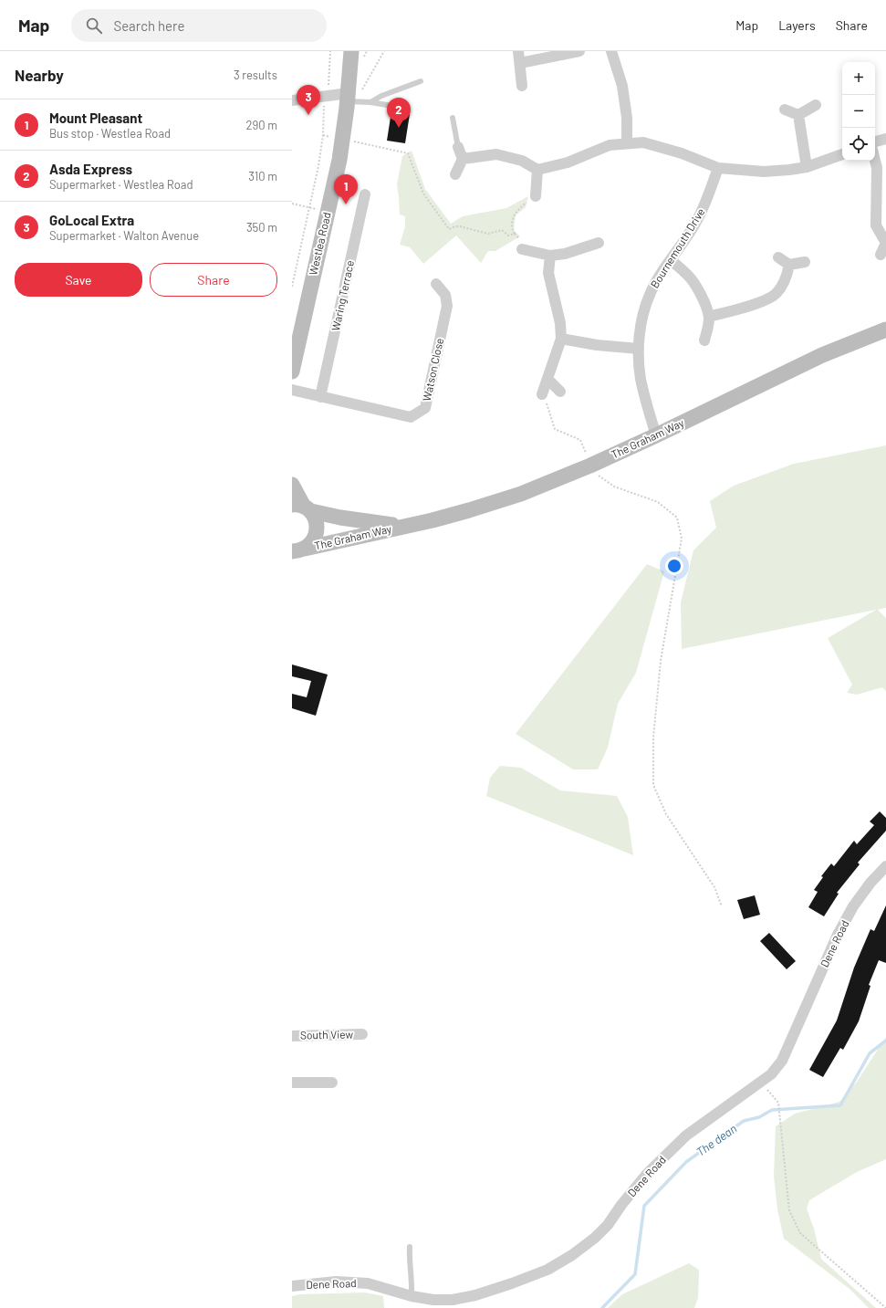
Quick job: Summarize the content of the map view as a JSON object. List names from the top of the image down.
{
  "streets": {
    "main road": ["Westlea Road", "The Graham Way"],
    "street": [
      "Bournemouth Drive",
      "Waring Terrace",
      "Watson Close",
      "Dene Road",
      "South View"
    ]
  },
  "crossings": [
    ["Bournemouth Drive", "The Graham Way"],
    ["Waring Terrace", "Watson Close"]
  ],
  "water": ["The dean"],
  "page": {
    "header": "Map",
    "search": "Search here",
    "nav": ["Map", "Layers", "Share"],
    "heading": ["Nearby", "3 results"],
    "map_buttons": ["+", "−"],
    "pins": ["3", "2", "1"],
    "list": [
      {
        "mark": "1",
        "name": "Mount Pleasant",
        "note": "Bus stop · Westlea Road",
        "value": "290 m"
      },
      {
        "mark": "2",
        "name": "Asda Express",
        "note": "Supermarket · Westlea Road",
        "value": "310 m"
      },
      {
        "mark": "3",
        "name": "GoLocal Extra",
        "note": "Supermarket · Walton Avenue",
        "value": "350 m"
      }
    ],
    "buttons": ["Save", "Share"]
  }
}
